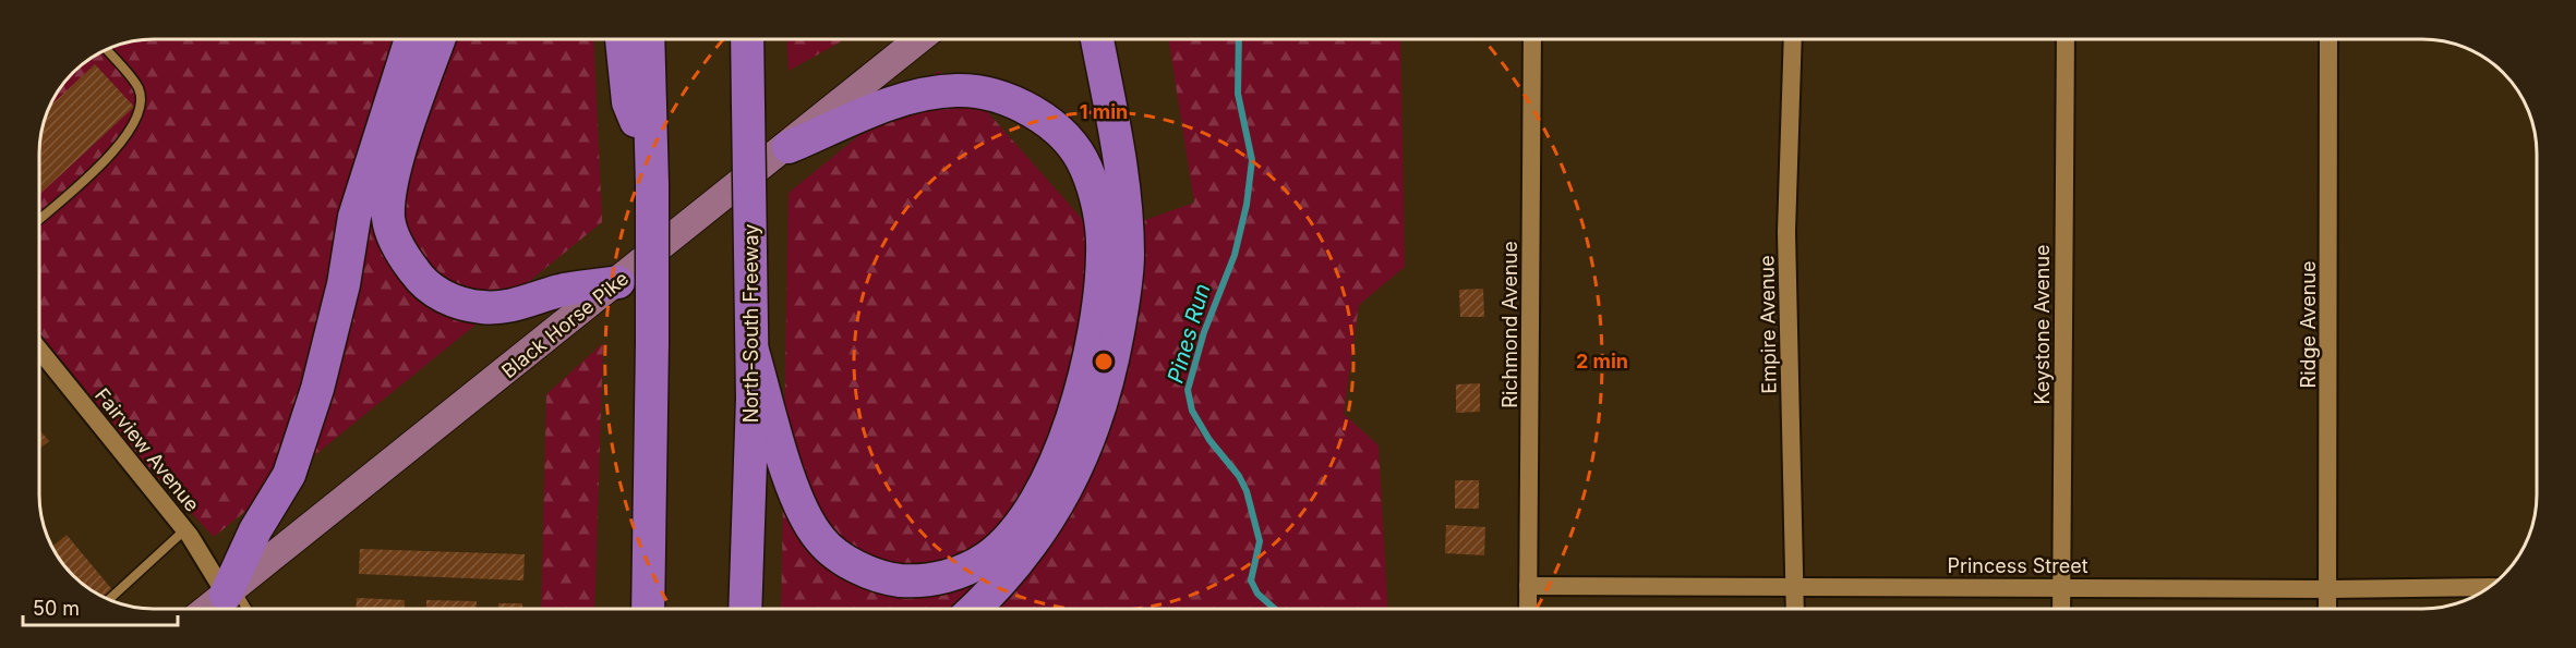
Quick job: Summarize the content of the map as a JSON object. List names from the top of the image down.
{
  "streets": {
    "highway": ["North-South Freeway"],
    "main road": ["Black Horse Pike"],
    "street": [
      "Richmond Avenue",
      "Empire Avenue",
      "Keystone Avenue",
      "Ridge Avenue",
      "Fairview Avenue",
      "Princess Street"
    ]
  },
  "crossings": [
    ["Black Horse Pike", "Fairview Avenue"],
    ["Richmond Avenue", "Princess Street"],
    ["Empire Avenue", "Princess Street"],
    ["Keystone Avenue", "Princess Street"],
    ["Ridge Avenue", "Princess Street"]
  ],
  "water": ["Pines Run"],
  "scale_bar": "50 m",
  "rings": ["1 min", "2 min"]
}
